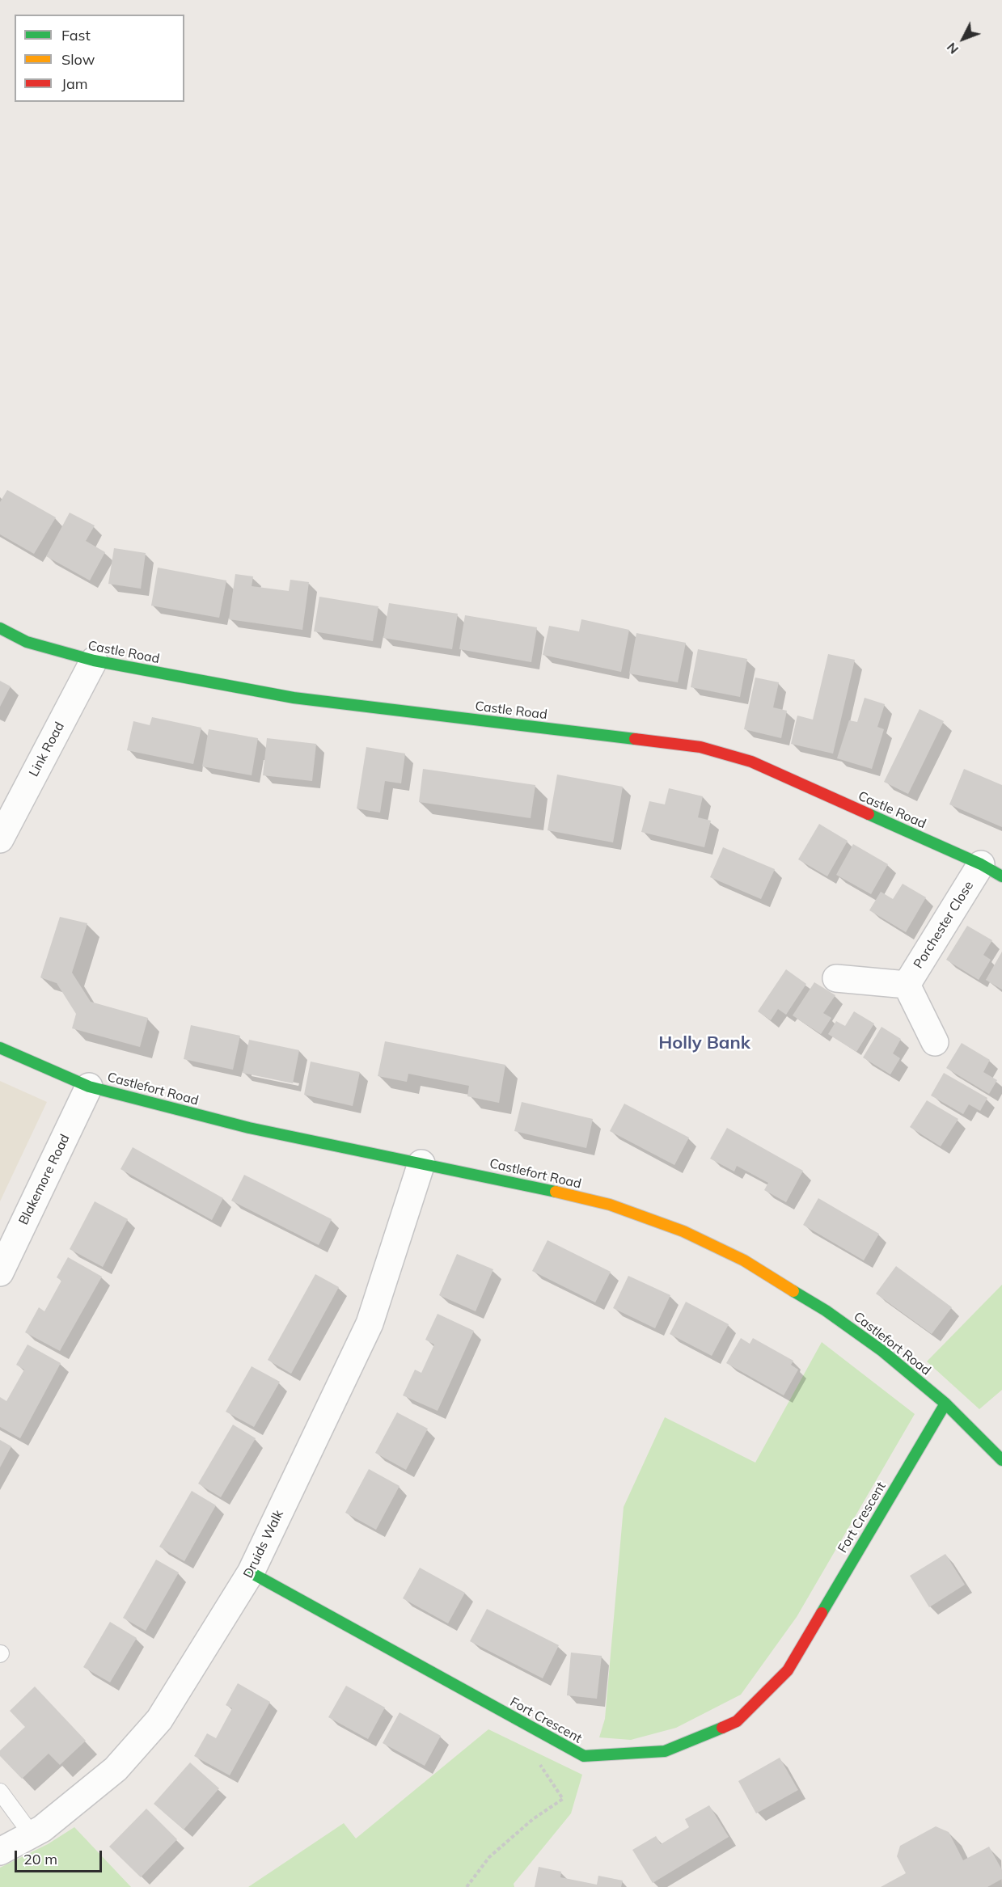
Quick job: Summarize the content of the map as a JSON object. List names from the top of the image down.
{
  "streets": {
    "street": [
      "Castle Road",
      "Link Road",
      "Porchester Close",
      "Castlefort Road",
      "Blakemore Road",
      "Fort Crescent",
      "Druids Walk"
    ]
  },
  "crossings": [
    ["Castle Road", "Link Road"],
    ["Castle Road", "Porchester Close"],
    ["Castlefort Road", "Blakemore Road"],
    ["Castlefort Road", "Fort Crescent"],
    ["Castlefort Road", "Druids Walk"],
    ["Fort Crescent", "Druids Walk"]
  ],
  "districts": ["Holly Bank"],
  "legend": ["Fast", "Slow", "Jam"],
  "scale_bar": "20 m",
  "north": "bottom left"
}
